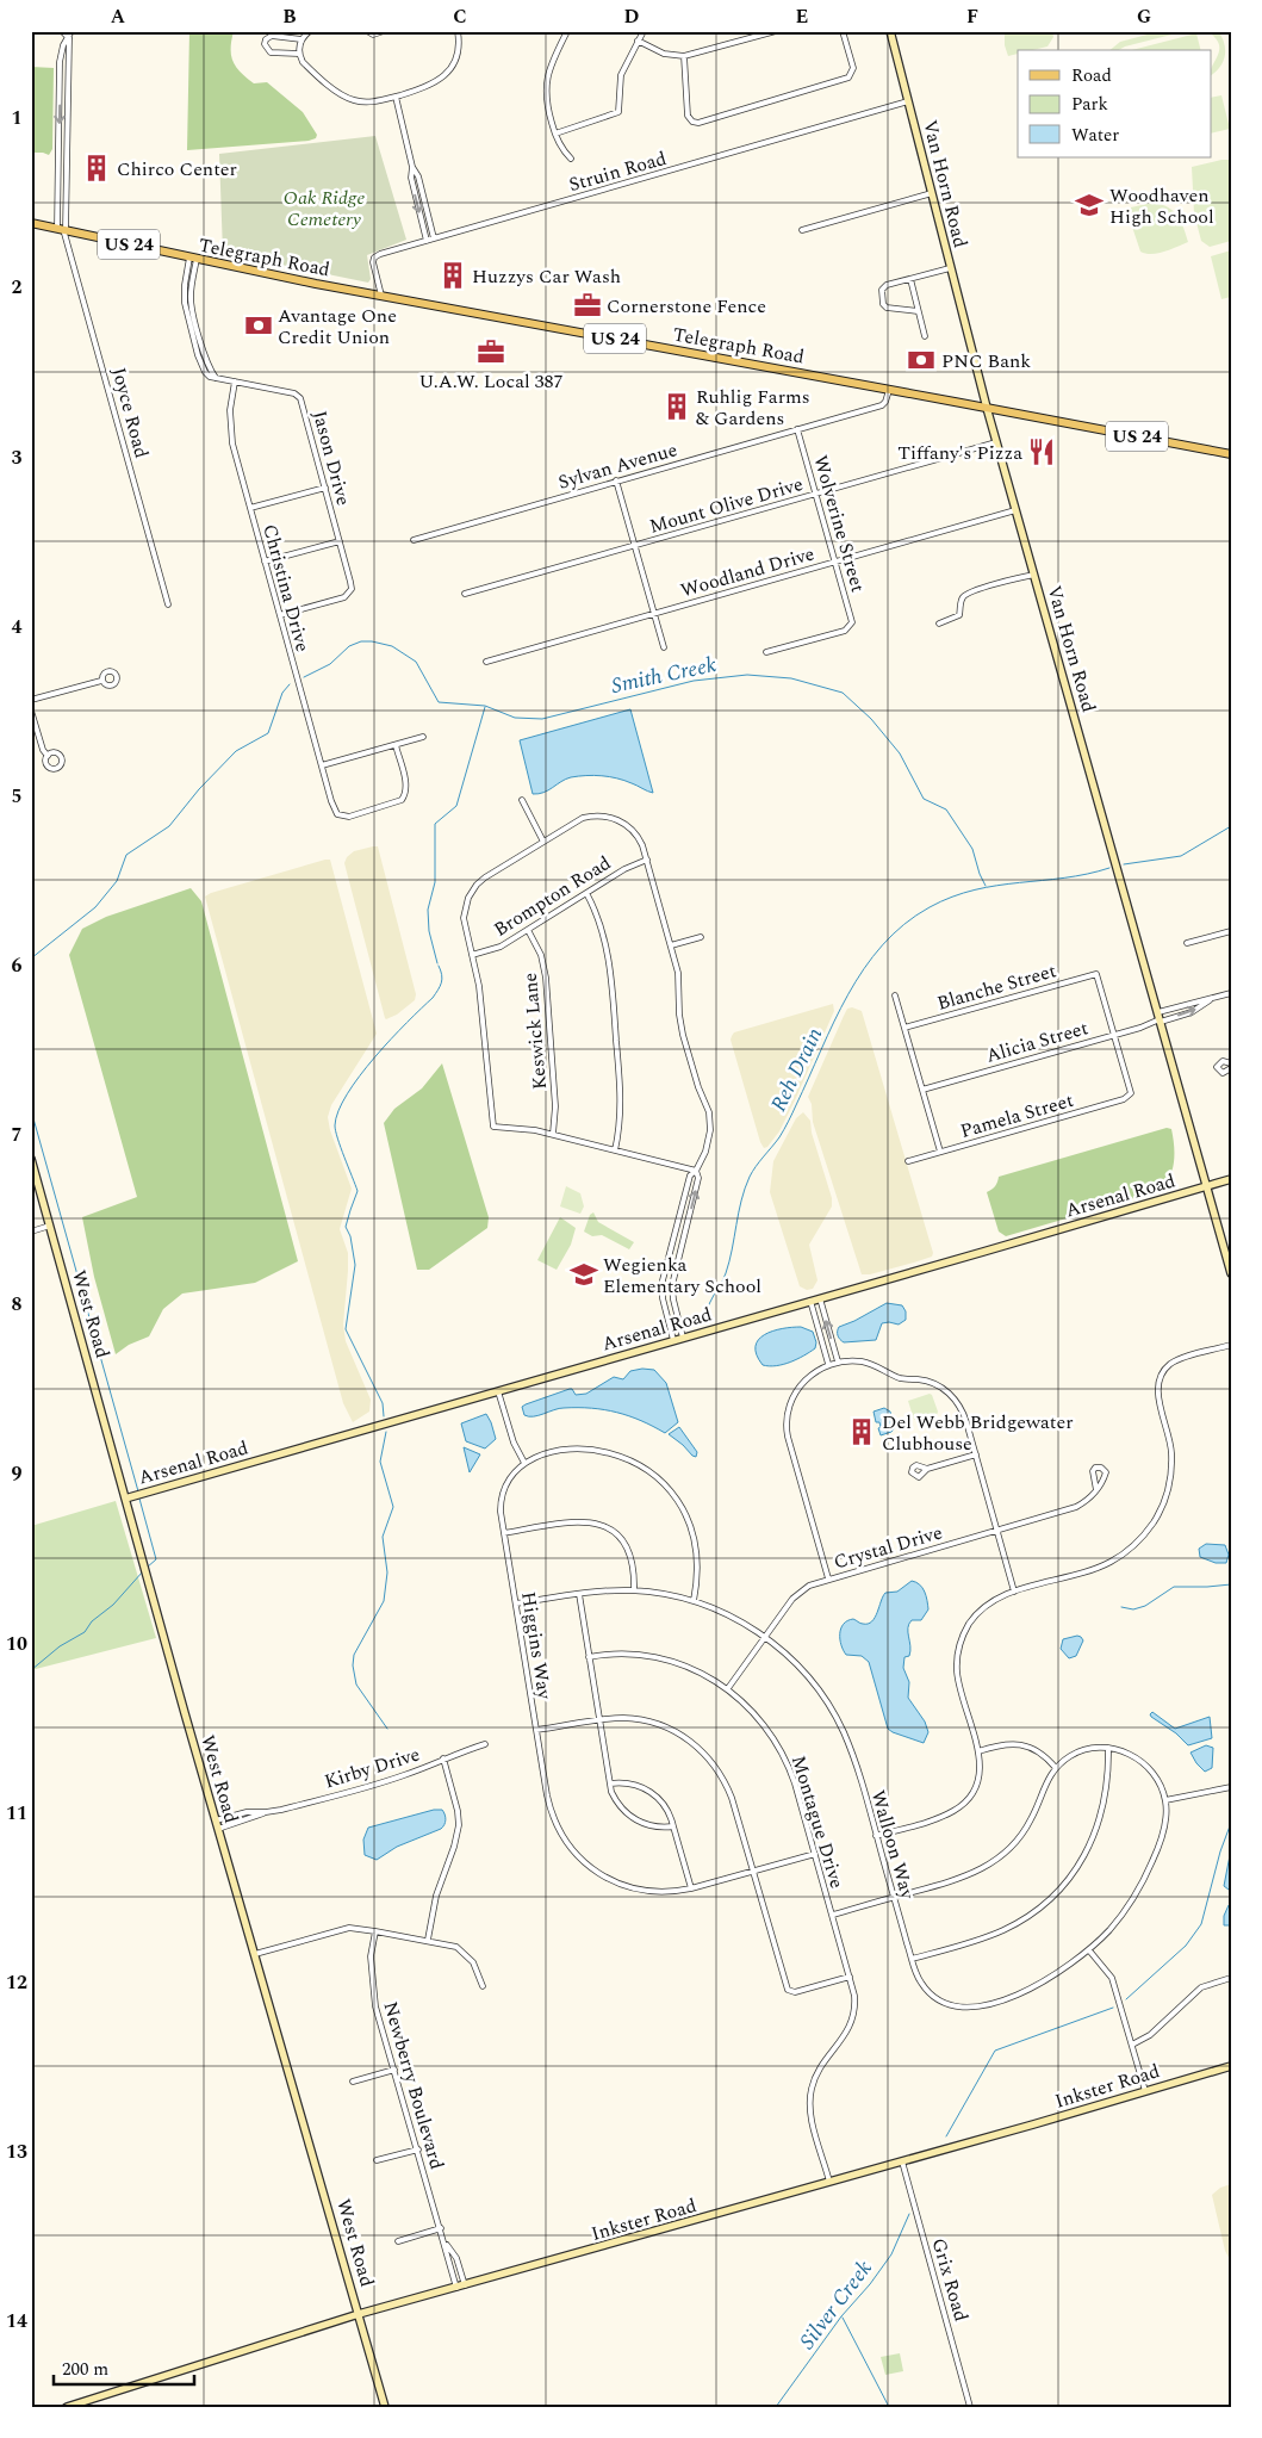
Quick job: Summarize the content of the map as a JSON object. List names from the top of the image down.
{
  "streets": {
    "main road": ["US 24", "Telegraph Road"],
    "street": [
      "Struin Road",
      "Van Horn Road",
      "Joyce Road",
      "Jason Drive",
      "Sylvan Avenue",
      "Mount Olive Drive",
      "Wolverine Street",
      "Woodland Drive",
      "Christina Drive",
      "Brompton Road",
      "Blanche Street",
      "Keswick Lane",
      "Alicia Street",
      "Pamela Street",
      "Arsenal Road",
      "West Road",
      "Crystal Drive",
      "Higgins Way",
      "Kirby Drive",
      "Montague Drive",
      "Walloon Way",
      "Newberry Boulevard",
      "Inkster Road",
      "Grix Road"
    ]
  },
  "crossings": [
    ["Struin Road", "Van Horn Road"],
    ["Struin Road", "Telegraph Road"],
    ["Van Horn Road", "Telegraph Road"],
    ["Van Horn Road", "Mount Olive Drive"],
    ["Van Horn Road", "Woodland Drive"],
    ["Van Horn Road", "Alicia Street"],
    ["Van Horn Road", "Arsenal Road"],
    ["Telegraph Road", "Joyce Road"],
    ["Telegraph Road", "Sylvan Avenue"],
    ["Jason Drive", "Christina Drive"],
    ["Sylvan Avenue", "Wolverine Street"],
    ["Mount Olive Drive", "Wolverine Street"],
    ["Wolverine Street", "Woodland Drive"],
    ["Brompton Road", "Keswick Lane"],
    ["Blanche Street", "Alicia Street"],
    ["Blanche Street", "Pamela Street"],
    ["Alicia Street", "Pamela Street"],
    ["Arsenal Road", "West Road"],
    ["West Road", "Kirby Drive"],
    ["West Road", "Inkster Road"],
    ["Crystal Drive", "Montague Drive"],
    ["Crystal Drive", "Walloon Way"],
    ["Higgins Way", "Montague Drive"],
    ["Higgins Way", "Walloon Way"],
    ["Montague Drive", "Inkster Road"],
    ["Newberry Boulevard", "Inkster Road"],
    ["Inkster Road", "Grix Road"]
  ],
  "water": ["Smith Creek", "Reh Drain", "Silver Creek"],
  "parks": ["Oak Ridge Cemetery"],
  "places": {
    "building": [
      "Chirco Center",
      "Huzzys Car Wash",
      "Ruhlig Farms & Gardens",
      "Del Webb Bridgewater Clubhouse"
    ],
    "school or university": ["Woodhaven High School", "Wegienka Elementary School"],
    "office": ["Cornerstone Fence", "U.A.W. Local 387"],
    "bank": ["Avantage One Credit Union", "PNC Bank"],
    "restaurant": ["Tiffany's Pizza"]
  },
  "legend": ["Road", "Park", "Water"],
  "scale_bar": "200 m",
  "grid": {
    "columns": [
      "A",
      "B",
      "C",
      "D",
      "E",
      "F",
      "G"
    ],
    "rows": [
      "1",
      "2",
      "3",
      "4",
      "5",
      "6",
      "7",
      "8",
      "9",
      "10",
      "11",
      "12",
      "13",
      "14"
    ]
  }
}
